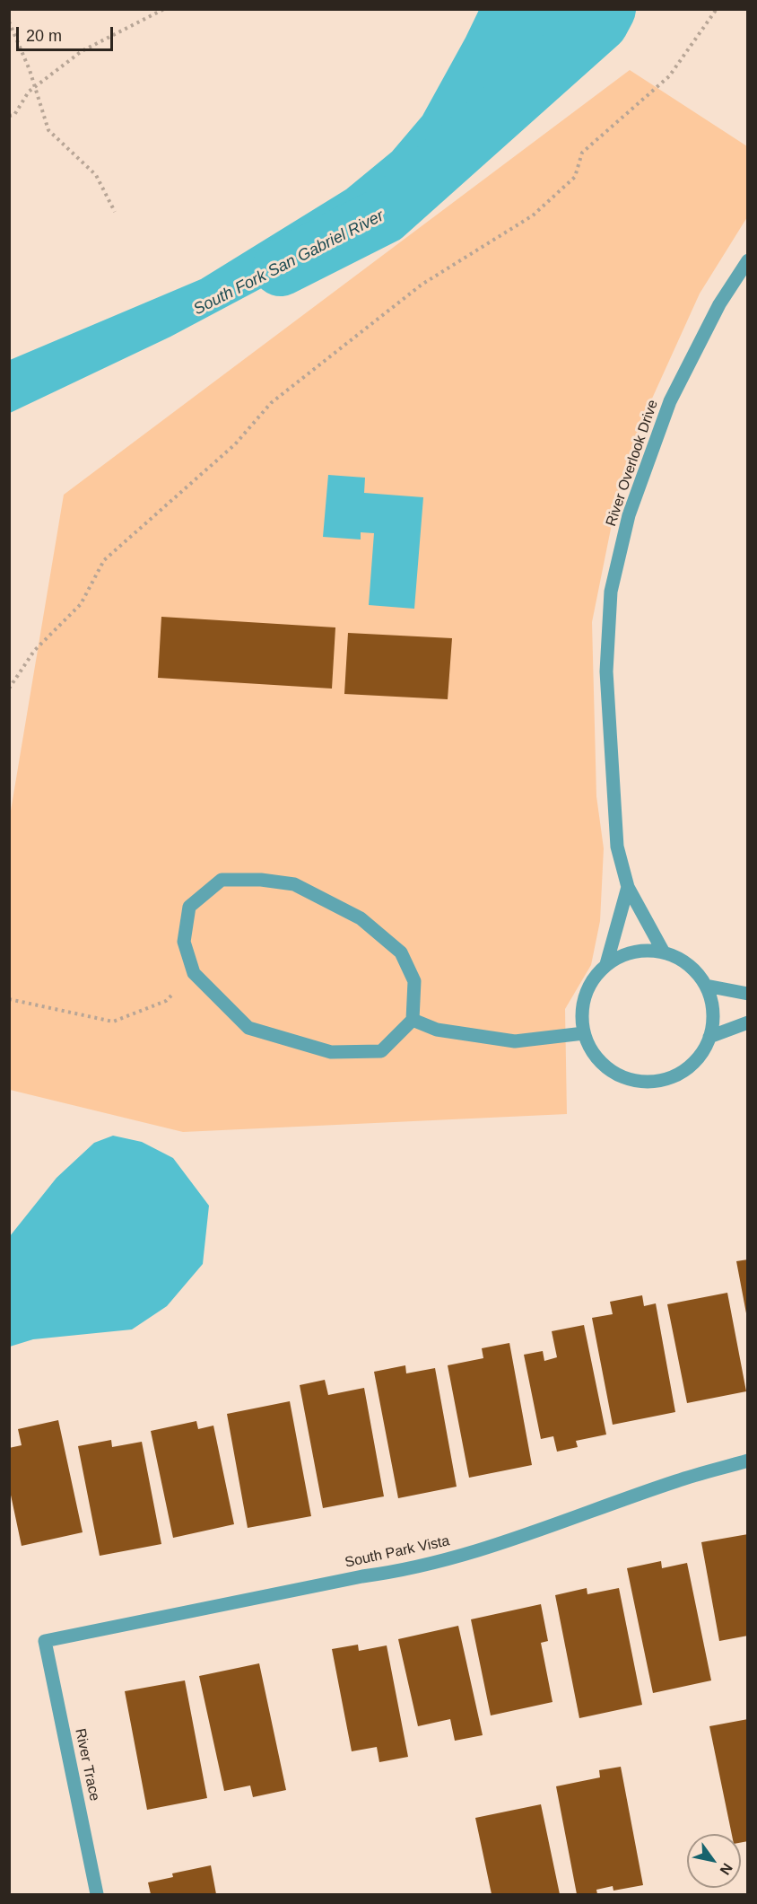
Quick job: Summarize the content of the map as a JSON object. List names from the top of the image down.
{
  "streets": {
    "street": ["River Overlook Drive", "South Park Vista", "River Trace"]
  },
  "crossings": [
    ["South Park Vista", "River Trace"]
  ],
  "water": ["South Fork San Gabriel River"],
  "scale_bar": "20 m",
  "north": "bottom right"
}
